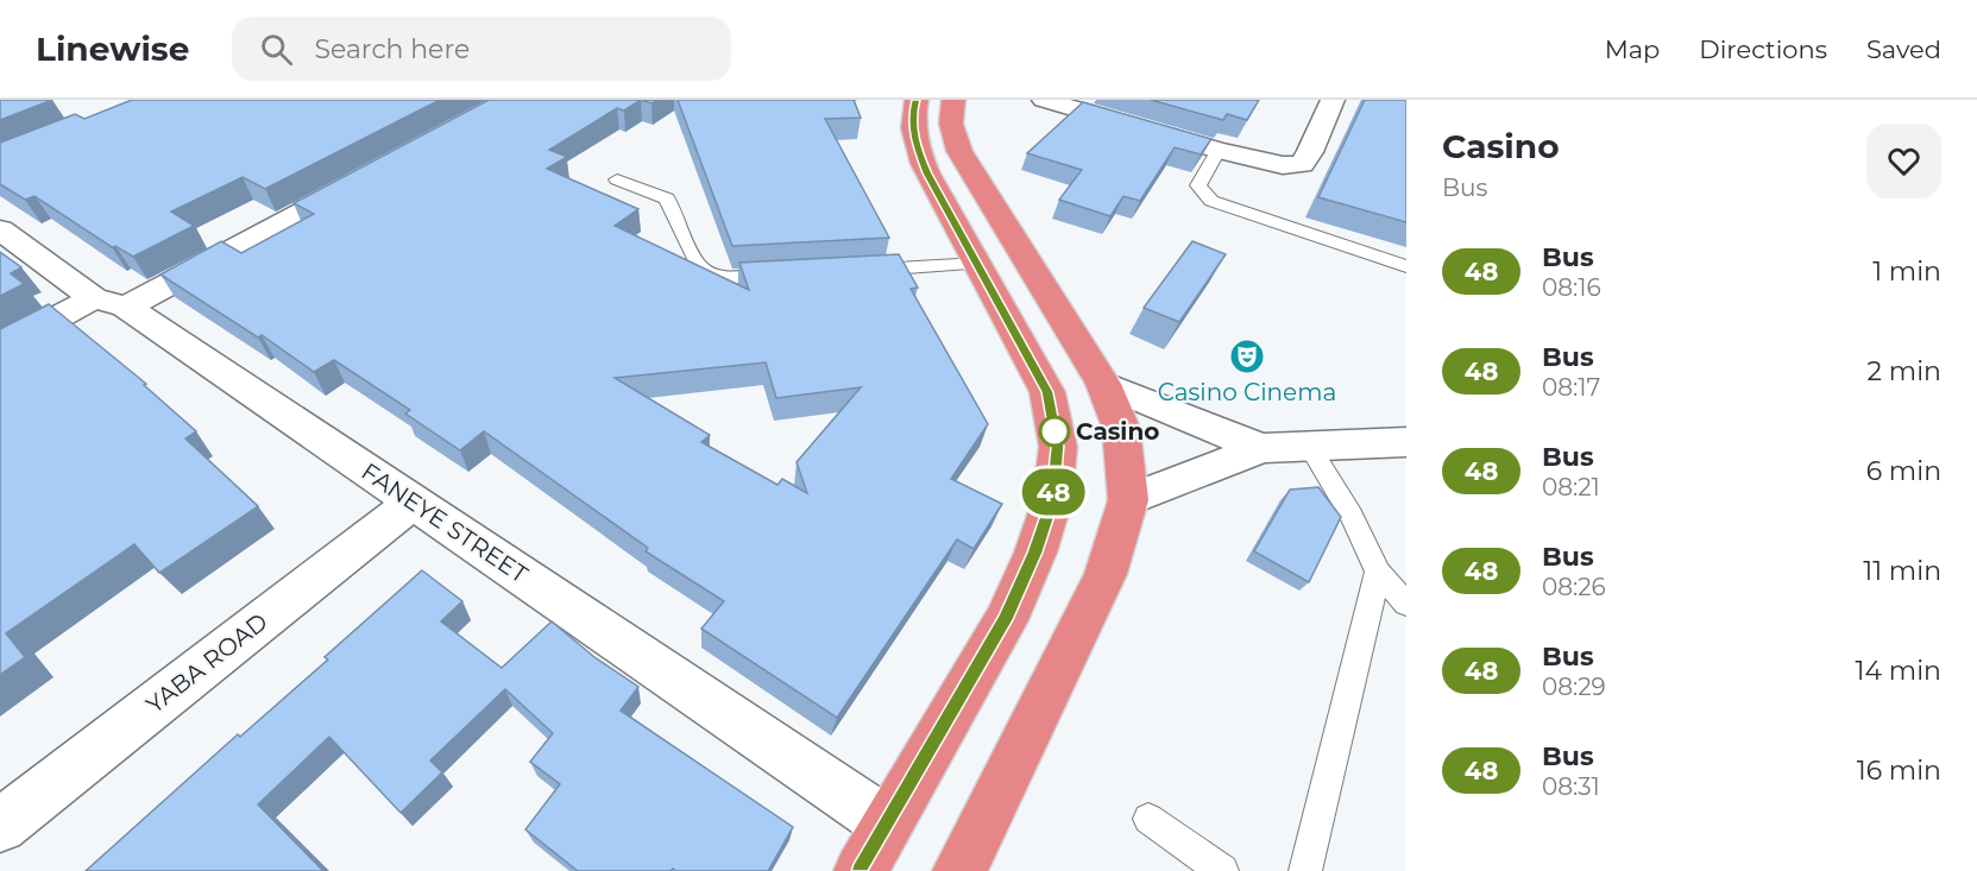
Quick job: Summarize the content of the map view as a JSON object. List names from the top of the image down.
{
  "streets": {
    "street": ["FANEYE STREET", "YABA ROAD"]
  },
  "crossings": [
    ["FANEYE STREET", "YABA ROAD"]
  ],
  "places": {
    "theatre": ["Casino Cinema"],
    "other": ["Casino"]
  },
  "lines": ["bus line 48"],
  "page": {
    "header": "Linewise",
    "search": "Search here",
    "nav": ["Map", "Directions", "Saved"],
    "on_map": "48",
    "heading": ["Casino", "Bus"],
    "list": [
      {
        "mark": "48",
        "name": "Bus",
        "note": "08:16",
        "value": "1 min"
      },
      {
        "mark": "48",
        "name": "Bus",
        "note": "08:17",
        "value": "2 min"
      },
      {
        "mark": "48",
        "name": "Bus",
        "note": "08:21",
        "value": "6 min"
      },
      {
        "mark": "48",
        "name": "Bus",
        "note": "08:26",
        "value": "11 min"
      },
      {
        "mark": "48",
        "name": "Bus",
        "note": "08:29",
        "value": "14 min"
      },
      {
        "mark": "48",
        "name": "Bus",
        "note": "08:31",
        "value": "16 min"
      }
    ]
  }
}
